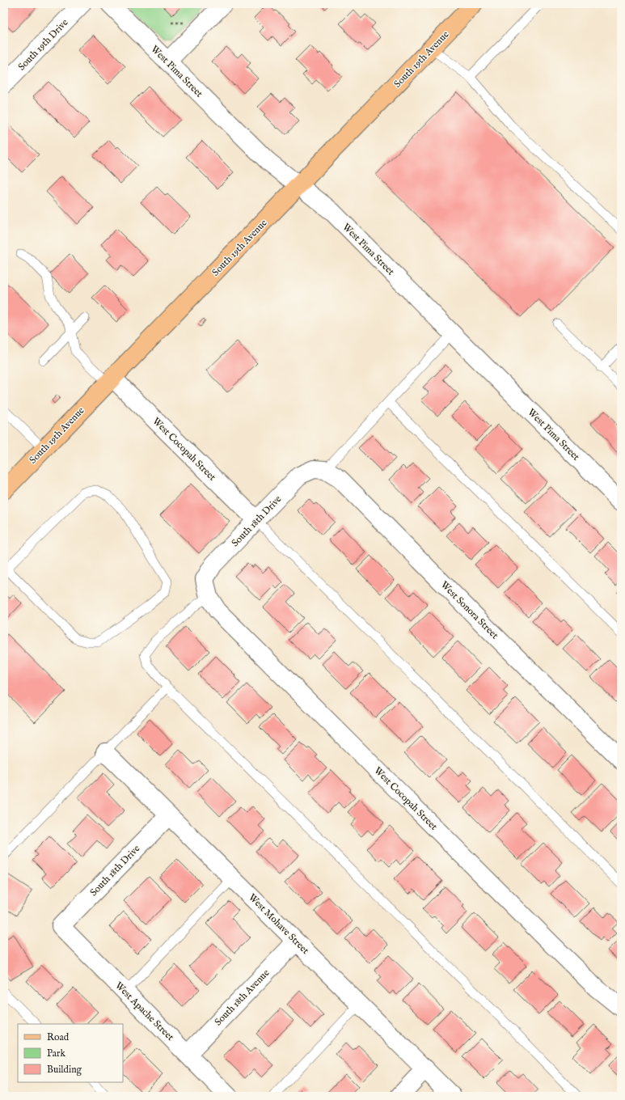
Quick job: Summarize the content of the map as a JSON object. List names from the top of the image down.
{
  "streets": {
    "main road": ["South 19th Avenue"],
    "street": [
      "South 19th Drive",
      "West Pima Street",
      "West Cocopah Street",
      "South 18th Drive",
      "West Sonora Street",
      "West Mohave Street",
      "South 18th Avenue",
      "West Apache Street"
    ]
  },
  "crossings": [
    ["South 19th Avenue", "West Pima Street"],
    ["South 19th Avenue", "West Cocopah Street"],
    ["West Cocopah Street", "South 18th Drive"],
    ["South 18th Drive", "West Sonora Street"],
    ["South 18th Drive", "West Mohave Street"],
    ["South 18th Drive", "West Apache Street"],
    ["West Mohave Street", "South 18th Avenue"],
    ["South 18th Avenue", "West Apache Street"]
  ],
  "legend": ["Road", "Park", "Building"]
}
